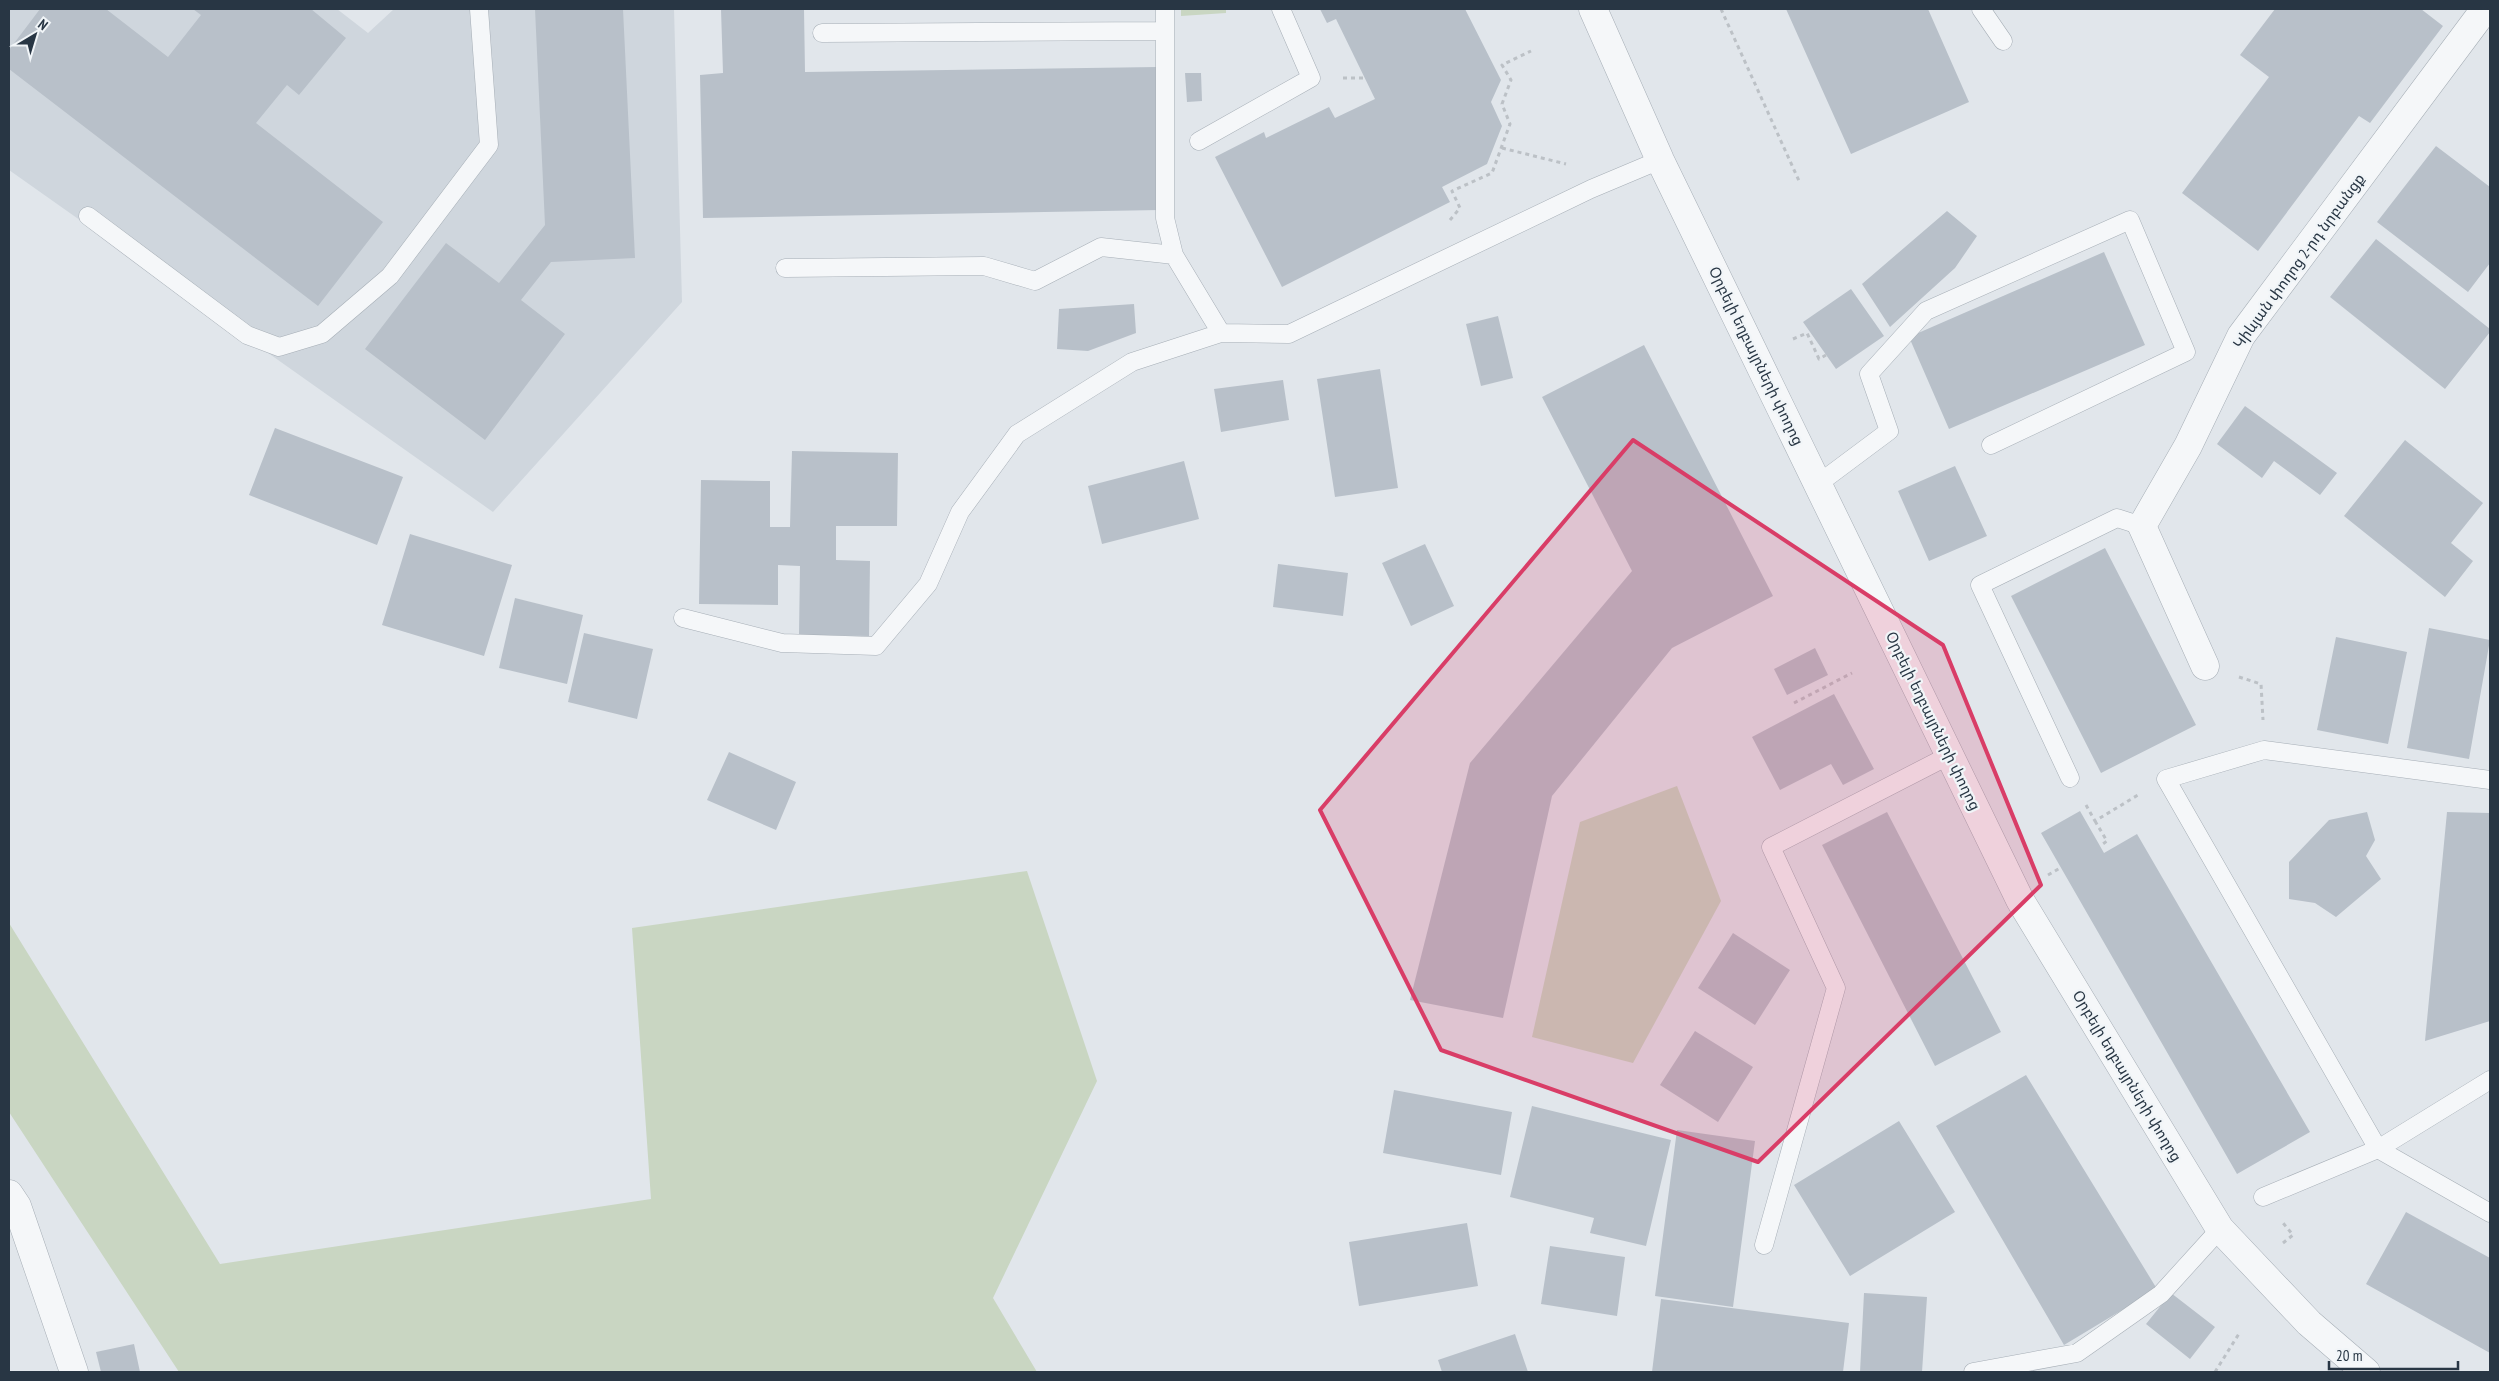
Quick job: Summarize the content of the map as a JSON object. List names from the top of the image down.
{
  "streets": {
    "street": ["Կիևյան փողոց 2-րդ նրբանցք", "Օրբելի եղբայրների փողոց"]
  },
  "scale_bar": "20 m",
  "north": "top right"
}
